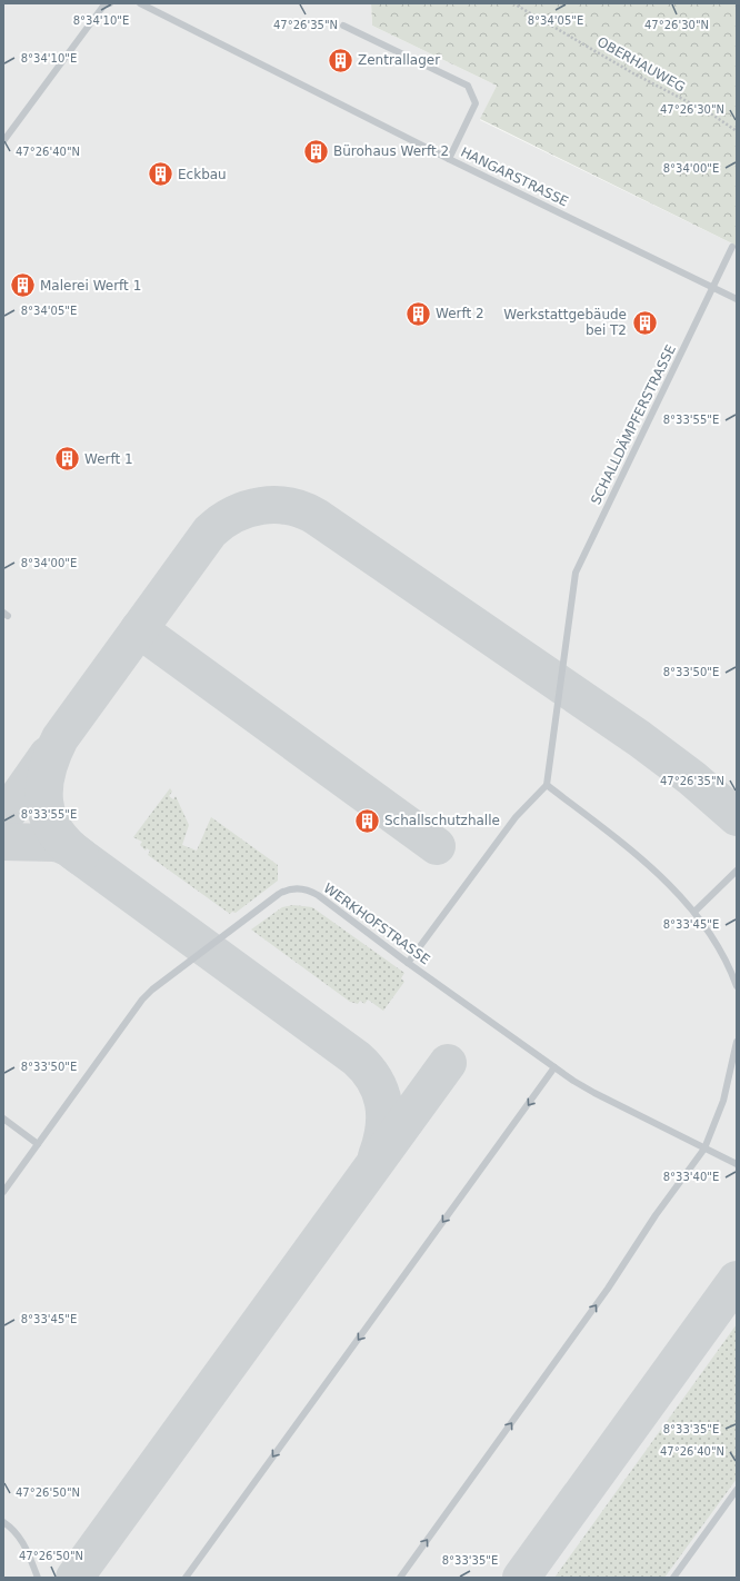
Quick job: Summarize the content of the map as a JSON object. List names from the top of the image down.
{
  "streets": {
    "lane": ["HANGARSTRASSE", "SCHALLDÄMPFERSTRASSE", "WERKHOFSTRASSE"],
    "path": ["OBERHAUWEG"]
  },
  "crossings": [
    ["HANGARSTRASSE", "SCHALLDÄMPFERSTRASSE"]
  ],
  "places": {
    "building": [
      "Zentrallager",
      "Bürohaus Werft 2",
      "Eckbau",
      "Malerei Werft 1",
      "Werft 2",
      "Werkstattgebäude bei T2",
      "Werft 1",
      "Schallschutzhalle"
    ]
  },
  "coordinates": [
    "8°34'10\"E",
    "8°34'05\"E",
    "47°26'35\"N",
    "47°26'30\"N",
    "47°26'40\"N",
    "8°34'00\"E",
    "8°33'55\"E",
    "8°33'50\"E",
    "8°33'45\"E",
    "8°33'40\"E",
    "8°33'35\"E",
    "47°26'50\"N"
  ]
}
